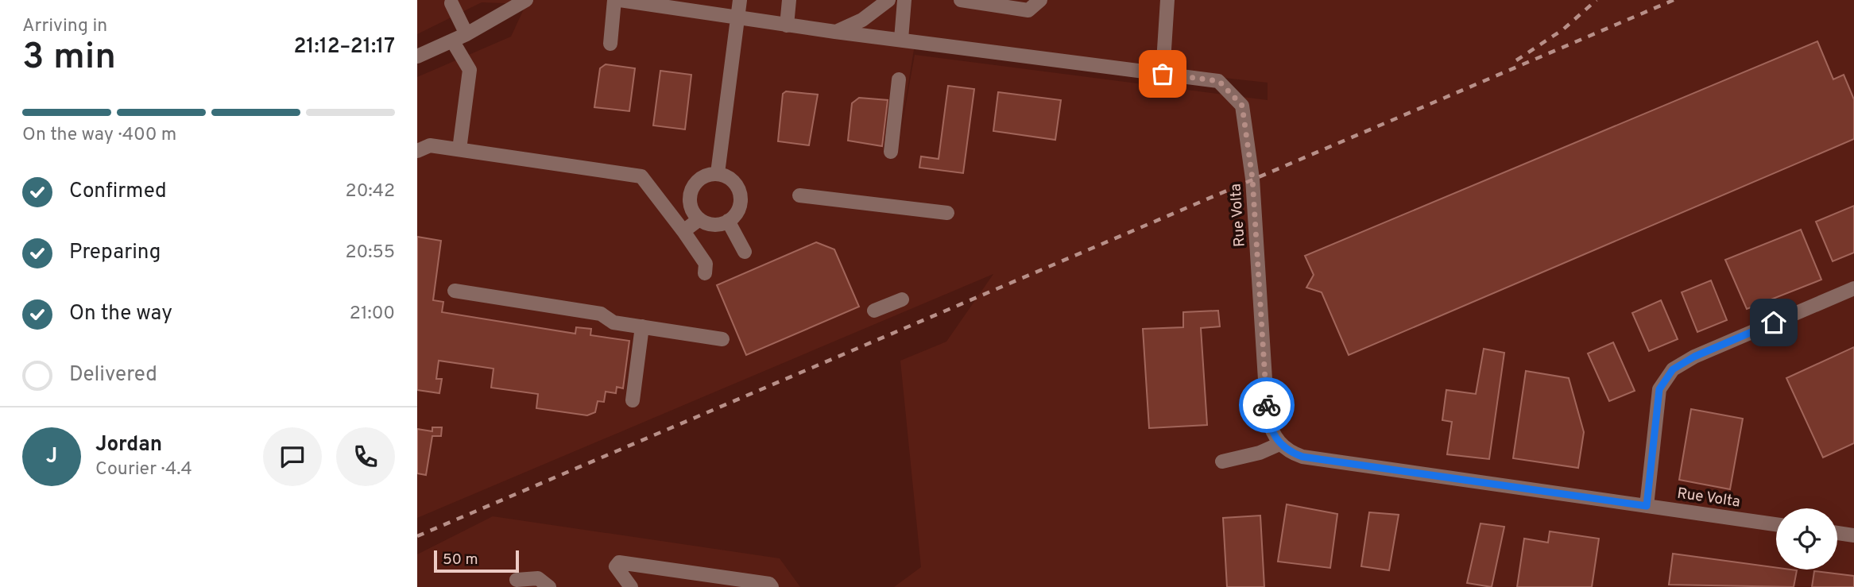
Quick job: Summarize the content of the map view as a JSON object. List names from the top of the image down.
{
  "streets": {
    "street": ["Rue Volta"]
  },
  "scale_bar": "50 m",
  "page": {
    "heading": ["3 min", "Arriving in", "21:12–21:17"],
    "panel": ["Jordan", "Courier · 4.4"],
    "bar": "On the way · 400 m",
    "list": [
      ["Confirmed", "20:42"],
      ["Preparing", "20:55"],
      ["On the way", "21:00"],
      "Delivered"
    ],
    "round": "J",
    "scale": "50 m"
  }
}
